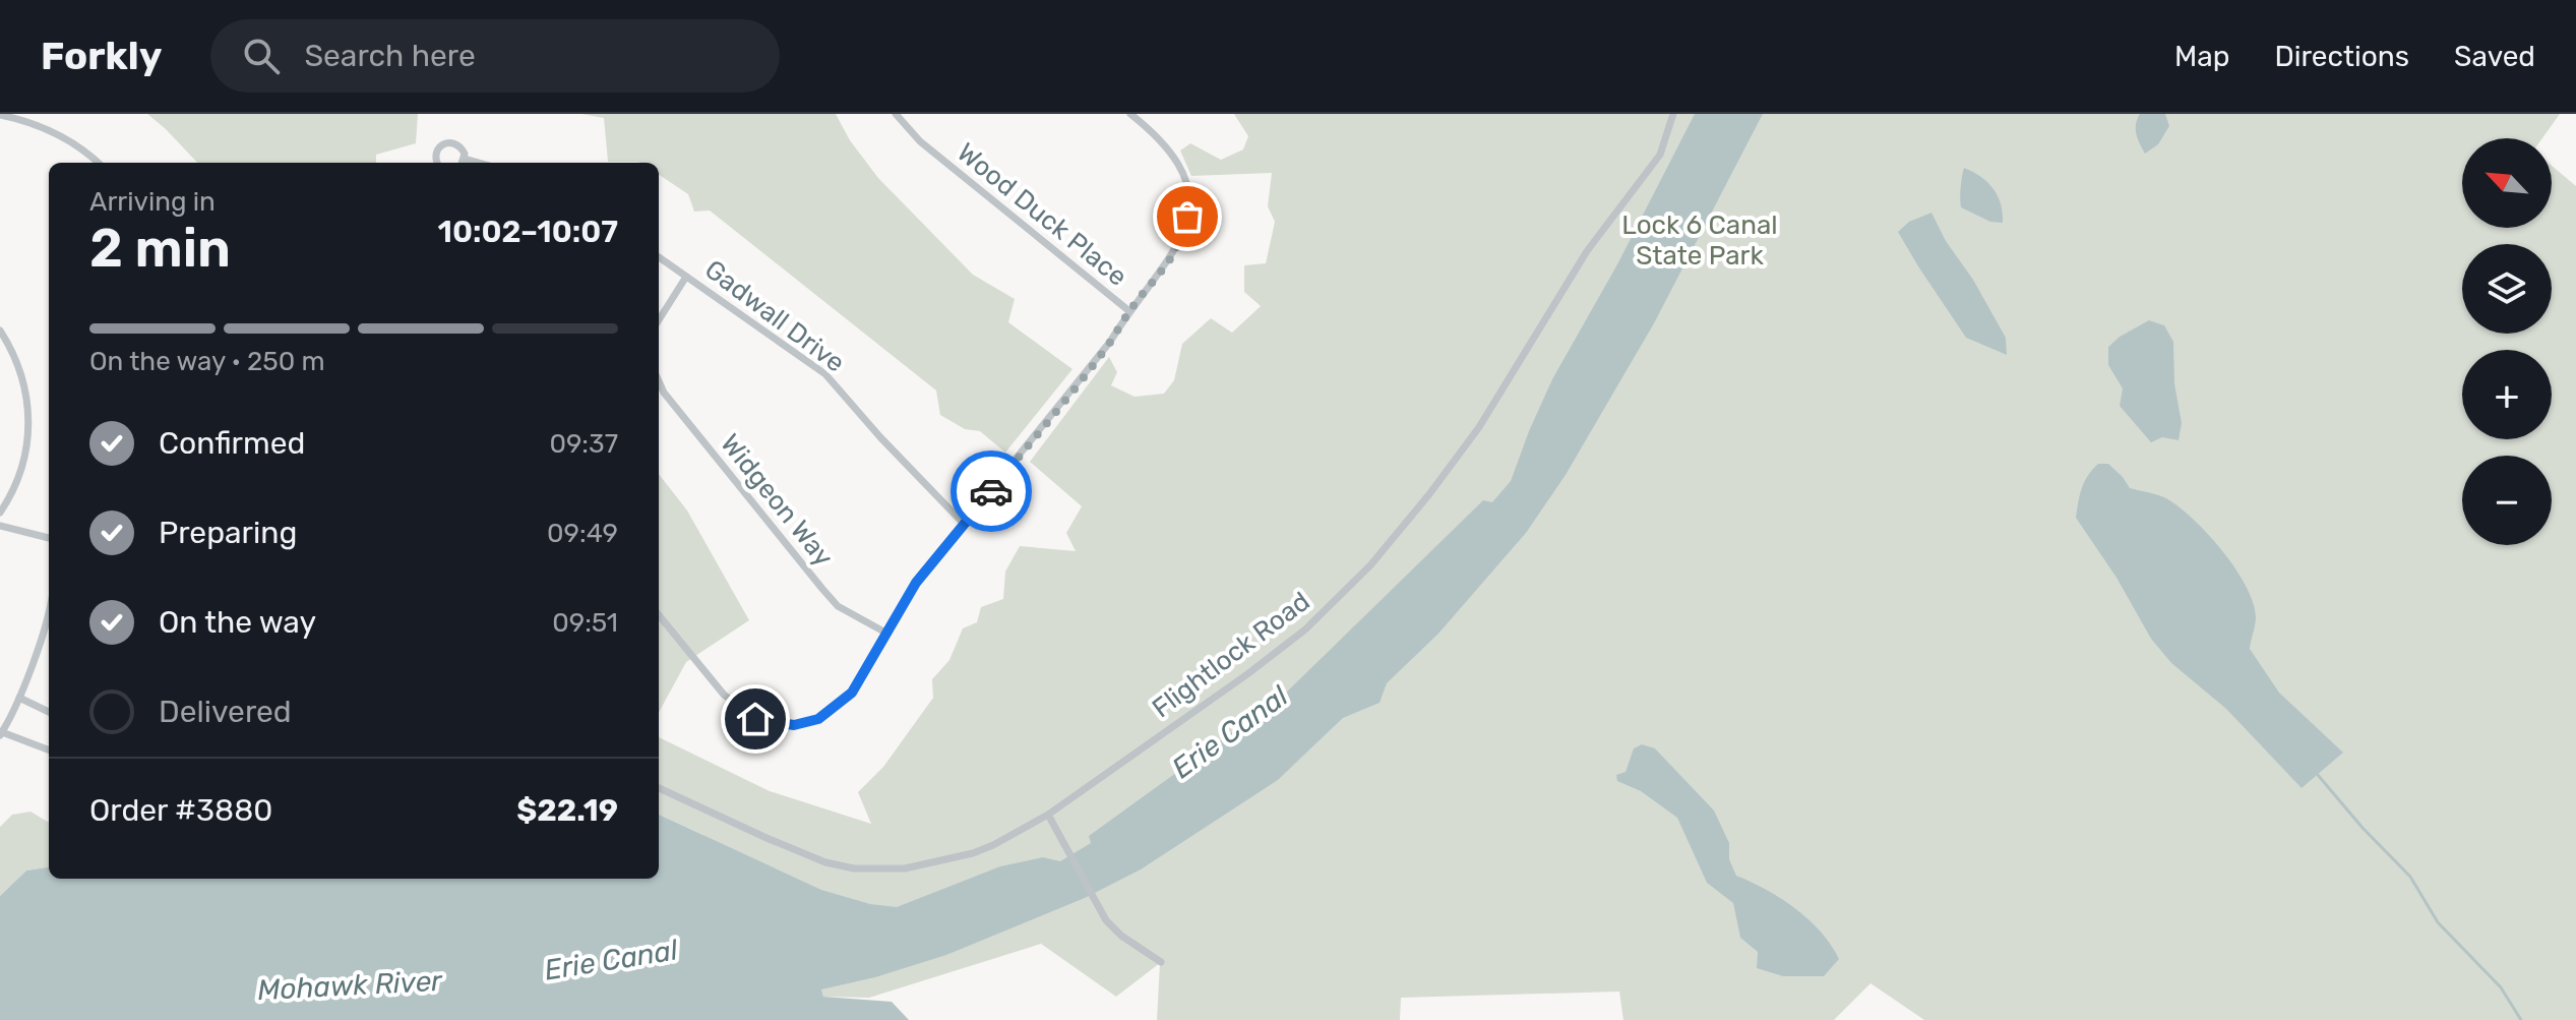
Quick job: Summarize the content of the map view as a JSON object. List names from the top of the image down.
{
  "streets": {
    "street": [
      "Wood Duck Place",
      "Gadwall Drive",
      "Widgeon Way",
      "Flightlock Road"
    ]
  },
  "water": ["Erie Canal", "Mohawk River"],
  "parks": ["Lock 6 Canal State Park"],
  "north": "top left",
  "page": {
    "header": "Forkly",
    "search": "Search here",
    "nav": ["Map", "Directions", "Saved"],
    "map_buttons": ["+", "−"],
    "heading": ["2 min", "Arriving in", "10:02–10:07"],
    "panel": ["Order #3880", "$22.19"],
    "bar": "On the way · 250 m",
    "list": [
      ["Confirmed", "09:37"],
      ["Preparing", "09:49"],
      ["On the way", "09:51"],
      "Delivered"
    ]
  }
}
